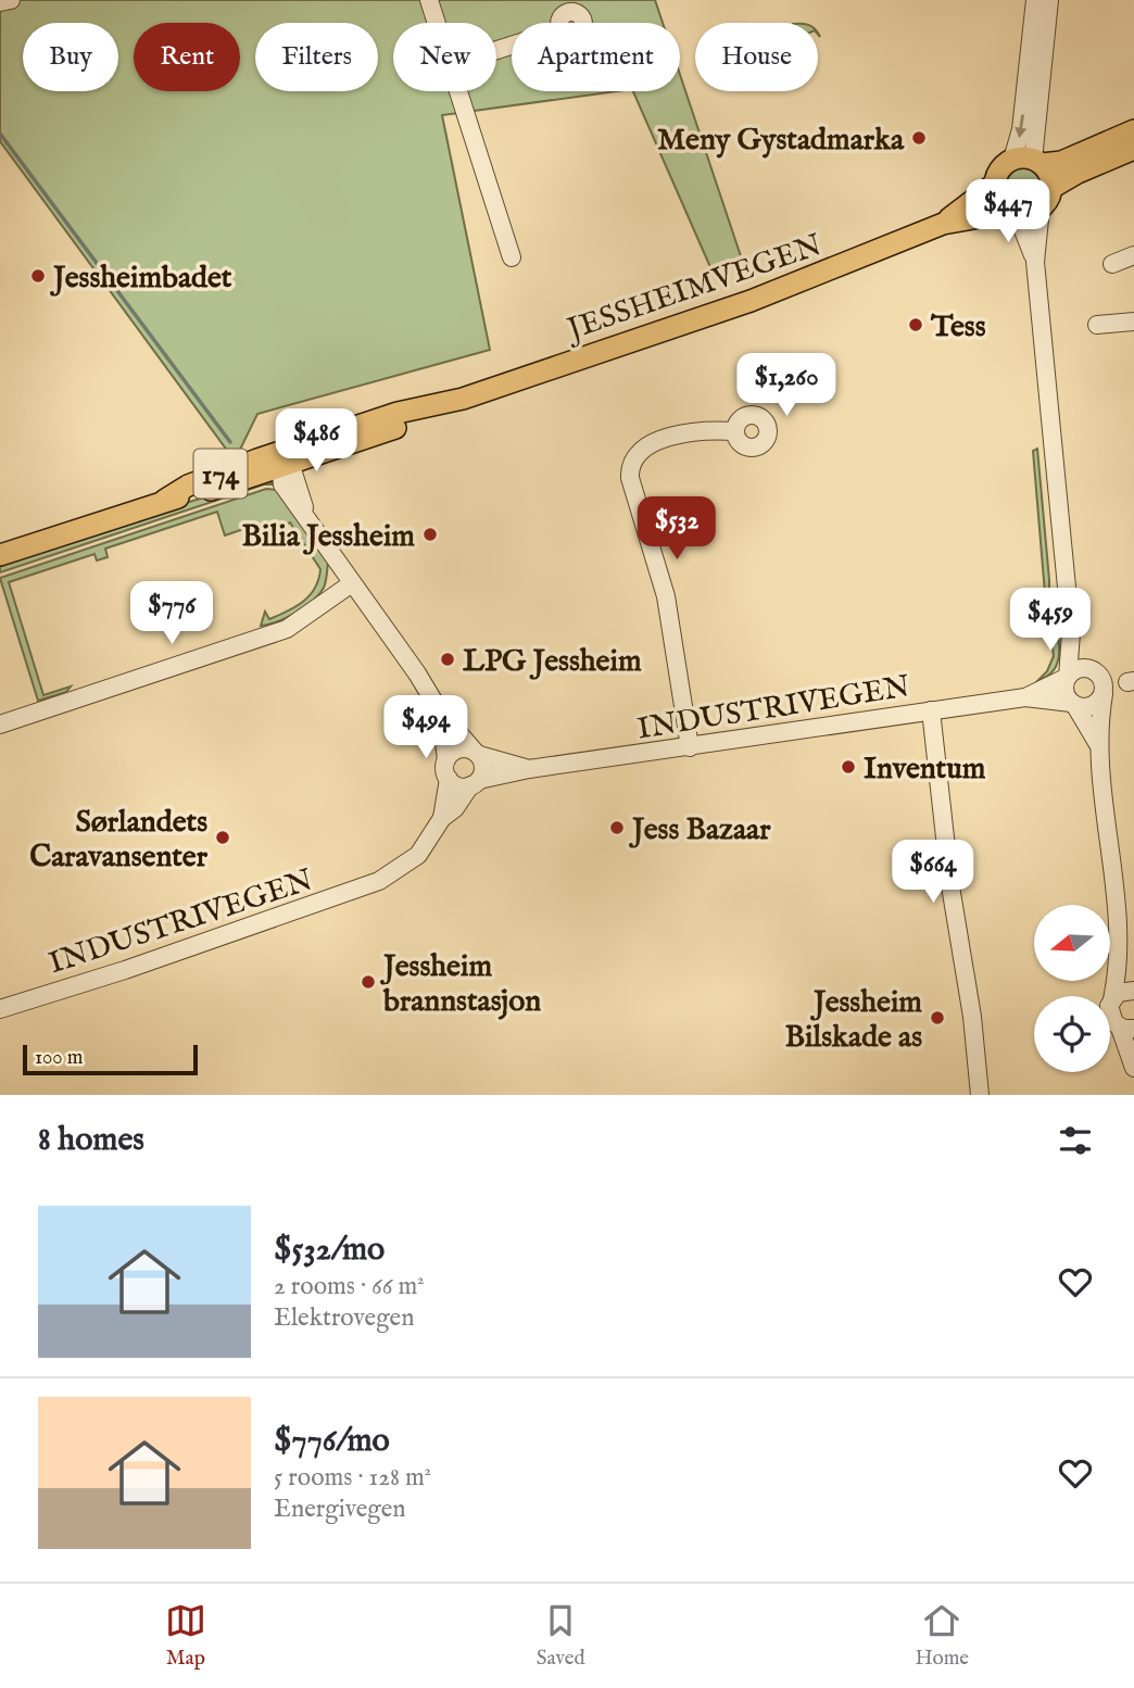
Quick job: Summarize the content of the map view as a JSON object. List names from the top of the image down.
{
  "streets": {
    "main road": ["JESSHEIMVEGEN", "174"],
    "street": ["INDUSTRIVEGEN"]
  },
  "crossings": [
    ["JESSHEIMVEGEN", "174"]
  ],
  "places": [
    "Meny Gystadmarka",
    "Jessheimbadet",
    "Tess",
    "Bilia Jessheim",
    "LPG Jessheim",
    "Inventum",
    "Jess Bazaar",
    "Sørlandets Caravansenter",
    "Jessheim brannstasjon",
    "Jessheim Bilskade as"
  ],
  "scale_bar": "100 m",
  "north": "left",
  "page": {
    "chip": [
      "Buy",
      "Rent",
      "Filters",
      "New",
      "Apartment",
      "House"
    ],
    "price": [
      "$447",
      "$1,260",
      "$486",
      "$532",
      "$776",
      "$459",
      "$494",
      "$664"
    ],
    "scale": "100 m",
    "heading": "8 homes",
    "list": [
      {
        "name": "$532/mo",
        "note": "2 rooms · 66 m² · Elektrovegen"
      },
      {
        "name": "$776/mo",
        "note": "5 rooms · 128 m² · Energivegen"
      }
    ],
    "tabs": ["Map", "Saved", "Home"]
  }
}
